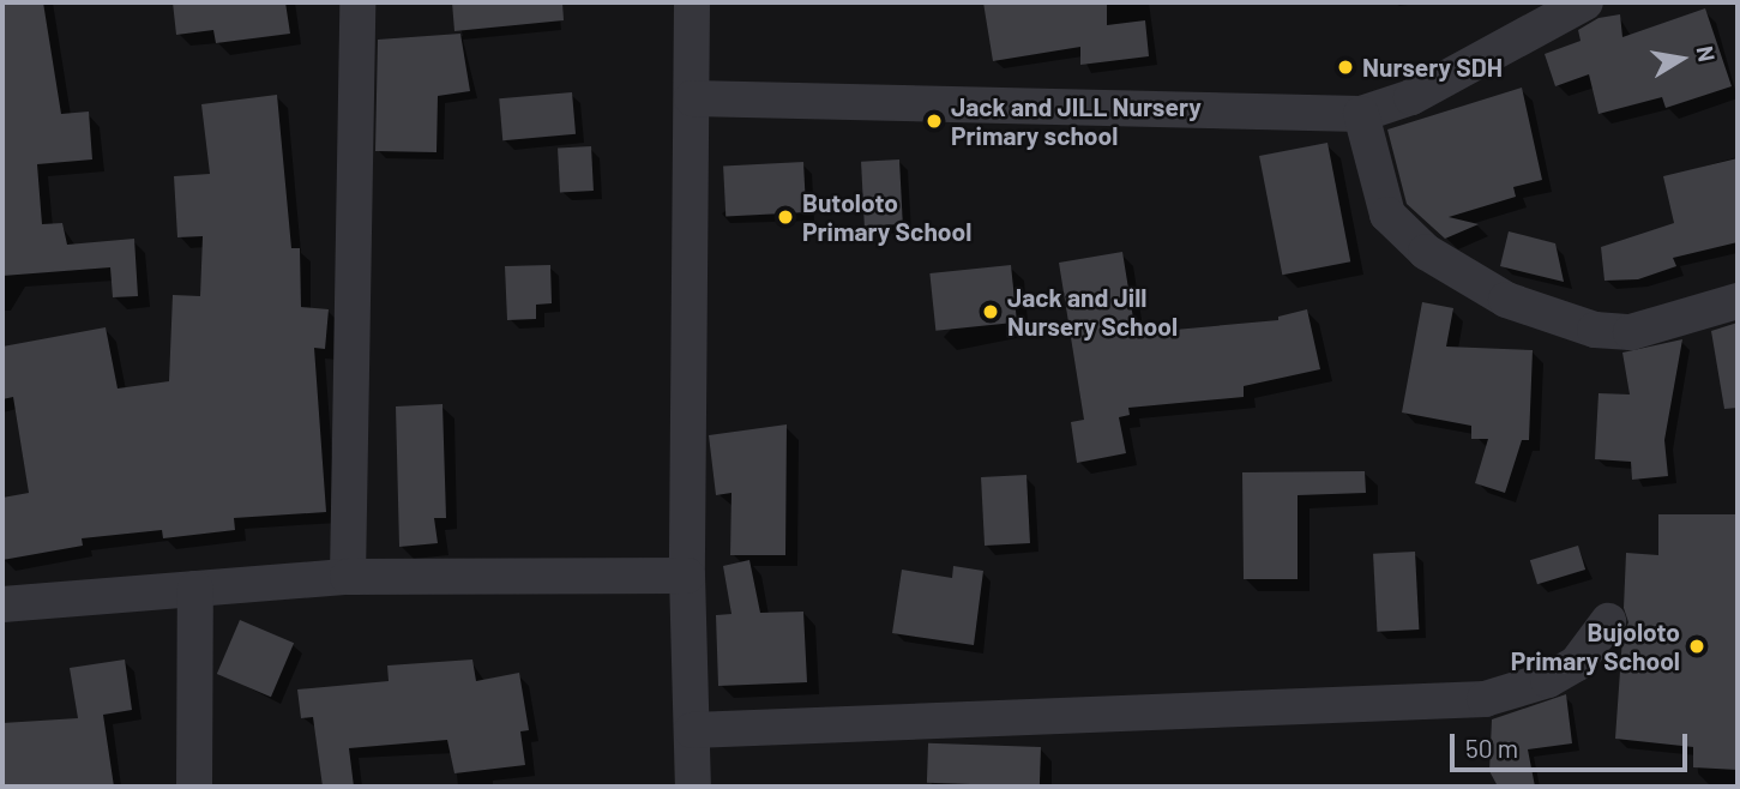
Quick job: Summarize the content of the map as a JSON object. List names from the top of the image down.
{
  "places": [
    "Nursery SDH",
    "Jack and JILL Nursery Primary school",
    "Butoloto Primary School",
    "Jack and Jill Nursery School",
    "Bujoloto Primary School"
  ],
  "scale_bar": "50 m",
  "north": "right"
}
